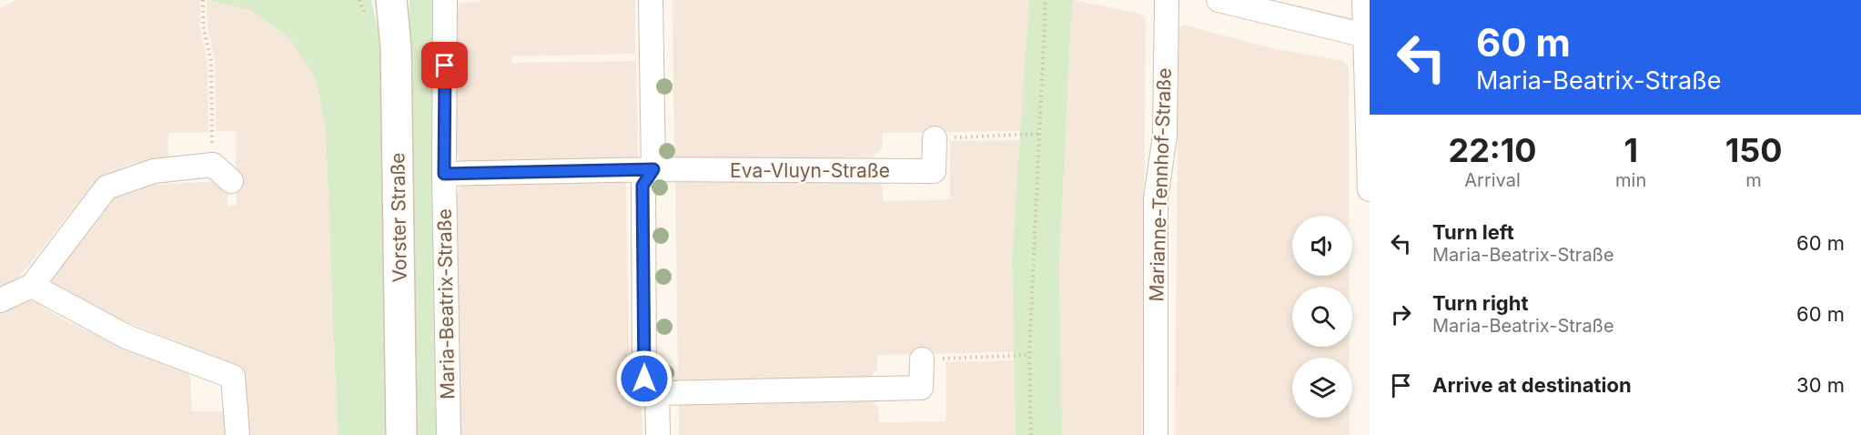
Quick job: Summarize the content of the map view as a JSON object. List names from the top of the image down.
{
  "streets": {
    "main road": ["Vorster Straße"],
    "street": ["Eva-Vluyn-Straße", "Marianne-Tennhof-Straße", "Maria-Beatrix-Straße"]
  },
  "page": {
    "turn": ["60 m", "Maria-Beatrix-Straße"],
    "eta": [
      "22:10",
      "Arrival",
      "1",
      "min",
      "150",
      "m"
    ],
    "list": [
      {
        "name": "Turn left",
        "note": "Maria-Beatrix-Straße",
        "value": "60 m"
      },
      {
        "name": "Turn right",
        "note": "Maria-Beatrix-Straße",
        "value": "60 m"
      },
      {
        "name": "Arrive at destination",
        "value": "30 m"
      }
    ]
  }
}
